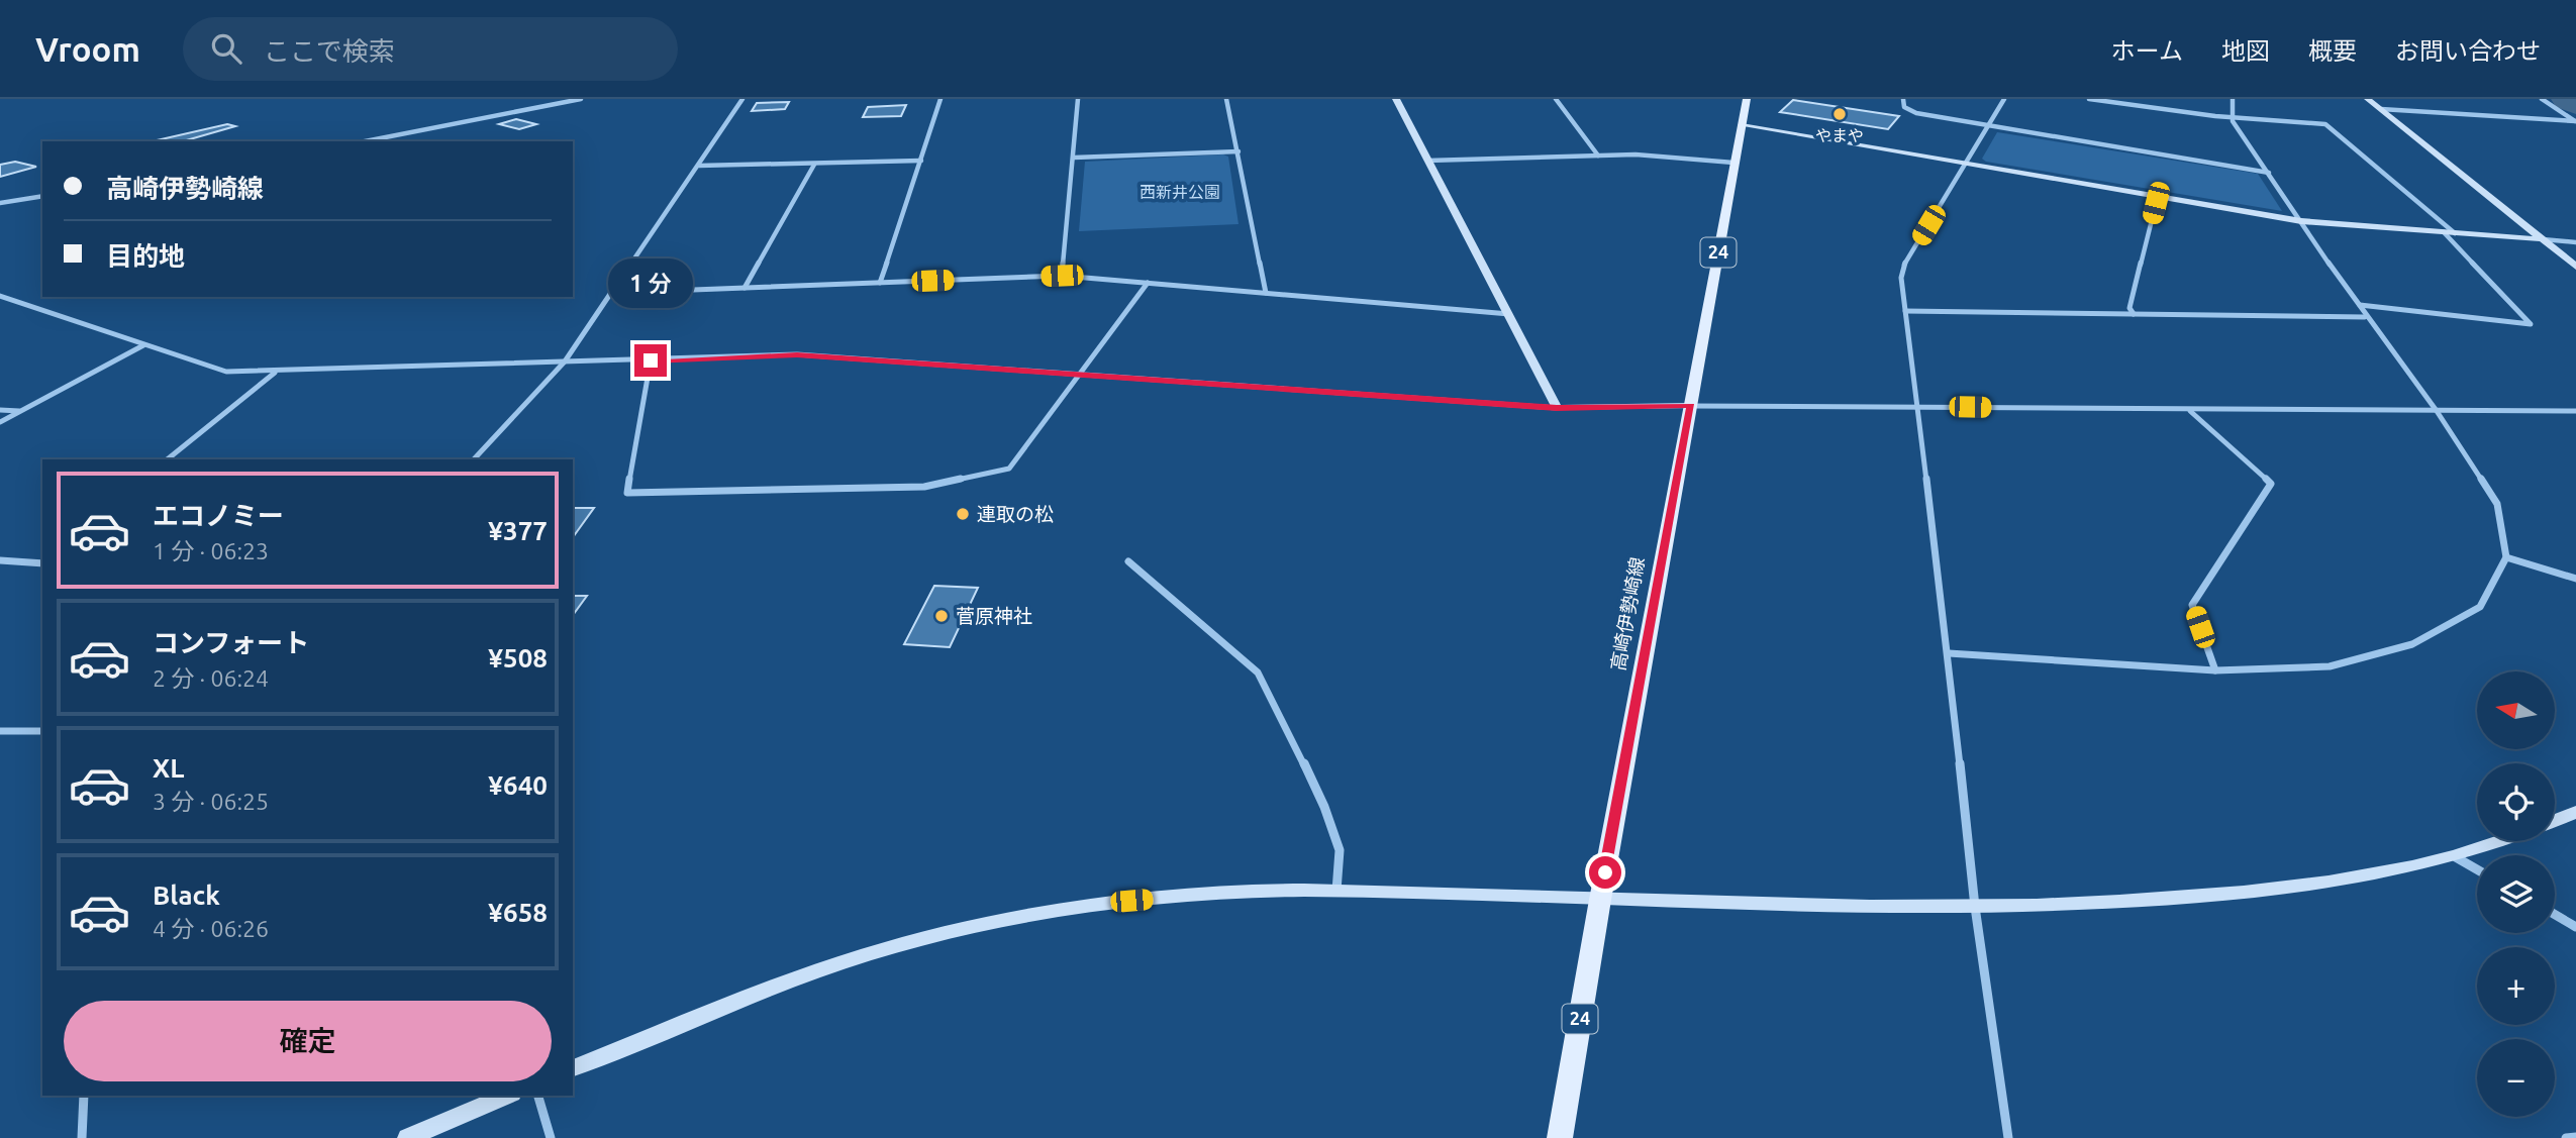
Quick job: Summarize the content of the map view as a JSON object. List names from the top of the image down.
{
  "streets": {
    "main road": ["24", "高崎伊勢崎線"]
  },
  "parks": ["西新井公園"],
  "places": ["やまや", "連取の松", "菅原神社"],
  "north": "left",
  "page": {
    "header": "Vroom",
    "search": "ここで検索",
    "nav": [
      "ホーム",
      "地図",
      "概要",
      "お問い合わせ"
    ],
    "banner": ["高崎伊勢崎線", "目的地"],
    "bubble": "1 分",
    "list": [
      {
        "name": "エコノミー",
        "note": "1 分 · 06:23",
        "value": "¥377"
      },
      {
        "name": "コンフォート",
        "note": "2 分 · 06:24",
        "value": "¥508"
      },
      {
        "name": "XL",
        "note": "3 分 · 06:25",
        "value": "¥640"
      },
      {
        "name": "Black",
        "note": "4 分 · 06:26",
        "value": "¥658"
      }
    ],
    "map_buttons": ["+", "−"],
    "buttons": "確定"
  }
}
